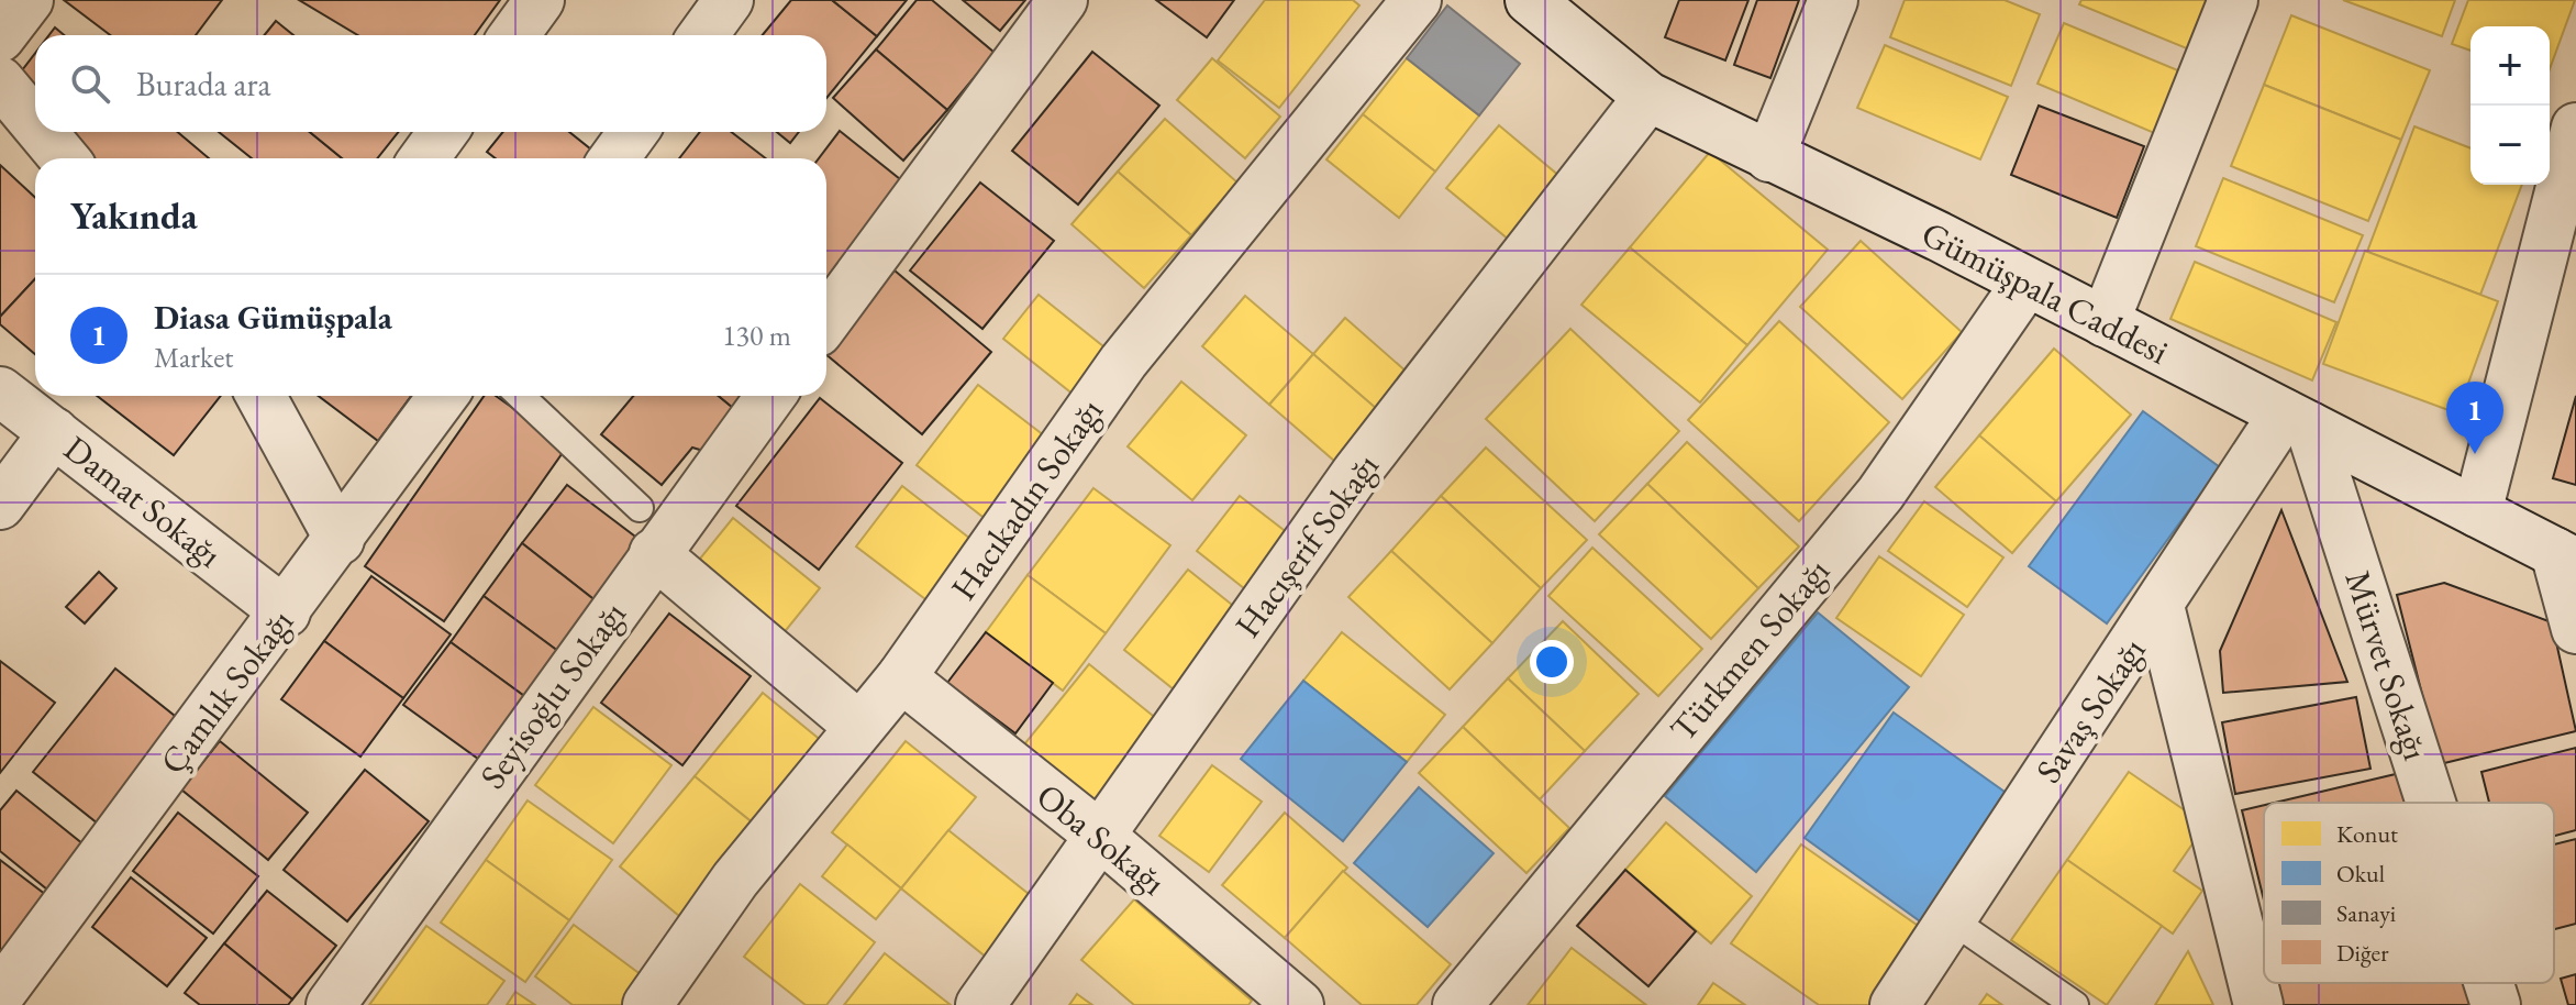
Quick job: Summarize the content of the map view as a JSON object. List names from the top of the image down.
{
  "streets": {
    "street": [
      "Gümüşpala Caddesi",
      "Hacıkadın Sokağı",
      "Damat Sokağı",
      "Hacışerif Sokağı",
      "Türkmen Sokağı",
      "Mürvet Sokağı",
      "Çamlık Sokağı",
      "Seyisoğlu Sokağı",
      "Savaş Sokağı",
      "Oba Sokağı"
    ]
  },
  "crossings": [
    ["Gümüşpala Caddesi", "Hacışerif Sokağı"],
    ["Gümüşpala Caddesi", "Türkmen Sokağı"],
    ["Gümüşpala Caddesi", "Mürvet Sokağı"],
    ["Gümüşpala Caddesi", "Savaş Sokağı"],
    ["Hacıkadın Sokağı", "Oba Sokağı"],
    ["Damat Sokağı", "Çamlık Sokağı"],
    ["Hacışerif Sokağı", "Oba Sokağı"],
    ["Mürvet Sokağı", "Savaş Sokağı"]
  ],
  "legend": [
    "Konut",
    "Okul",
    "Sanayi",
    "Diğer"
  ],
  "page": {
    "map_buttons": ["+", "−"],
    "search": "Burada ara",
    "heading": "Yakında",
    "list": [
      {
        "mark": "1",
        "name": "Diasa Gümüşpala",
        "note": "Market",
        "value": "130 m"
      }
    ],
    "pins": "1"
  }
}
